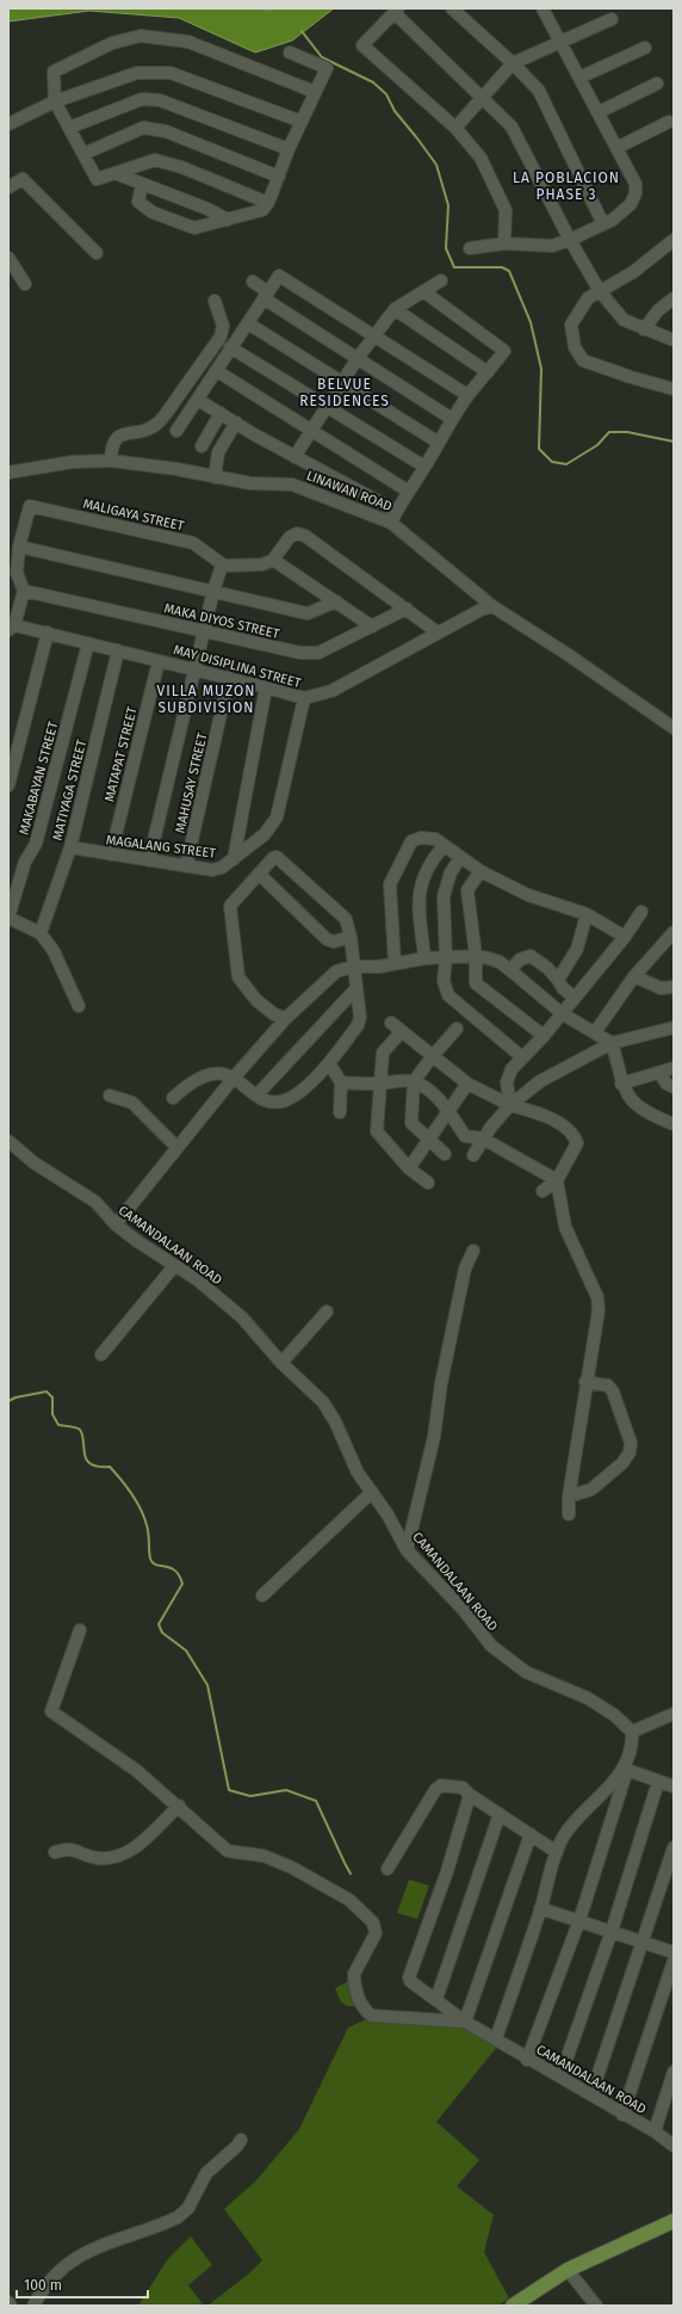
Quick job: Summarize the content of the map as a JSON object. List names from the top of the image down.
{
  "streets": {
    "street": [
      "LINAWAN ROAD",
      "MALIGAYA STREET",
      "MAKA DIYOS STREET",
      "MAY DISIPLINA STREET",
      "MATAPAT STREET",
      "MAKABAYAN STREET",
      "MAHUSAY STREET",
      "MATIYAGA STREET",
      "MAGALANG STREET",
      "CAMANDALAAN ROAD"
    ]
  },
  "crossings": [
    ["LINAWAN ROAD", "MAY DISIPLINA STREET"],
    ["MAY DISIPLINA STREET", "MATAPAT STREET"],
    ["MAY DISIPLINA STREET", "MAKABAYAN STREET"],
    ["MAY DISIPLINA STREET", "MAHUSAY STREET"],
    ["MAY DISIPLINA STREET", "MATIYAGA STREET"],
    ["MAY DISIPLINA STREET", "MAGALANG STREET"],
    ["MATAPAT STREET", "MAGALANG STREET"],
    ["MAHUSAY STREET", "MAGALANG STREET"],
    ["MATIYAGA STREET", "MAGALANG STREET"]
  ],
  "districts": ["LA POBLACION PHASE 3", "BELVUE RESIDENCES", "VILLA MUZON SUBDIVISION"],
  "scale_bar": "100 m"
}
